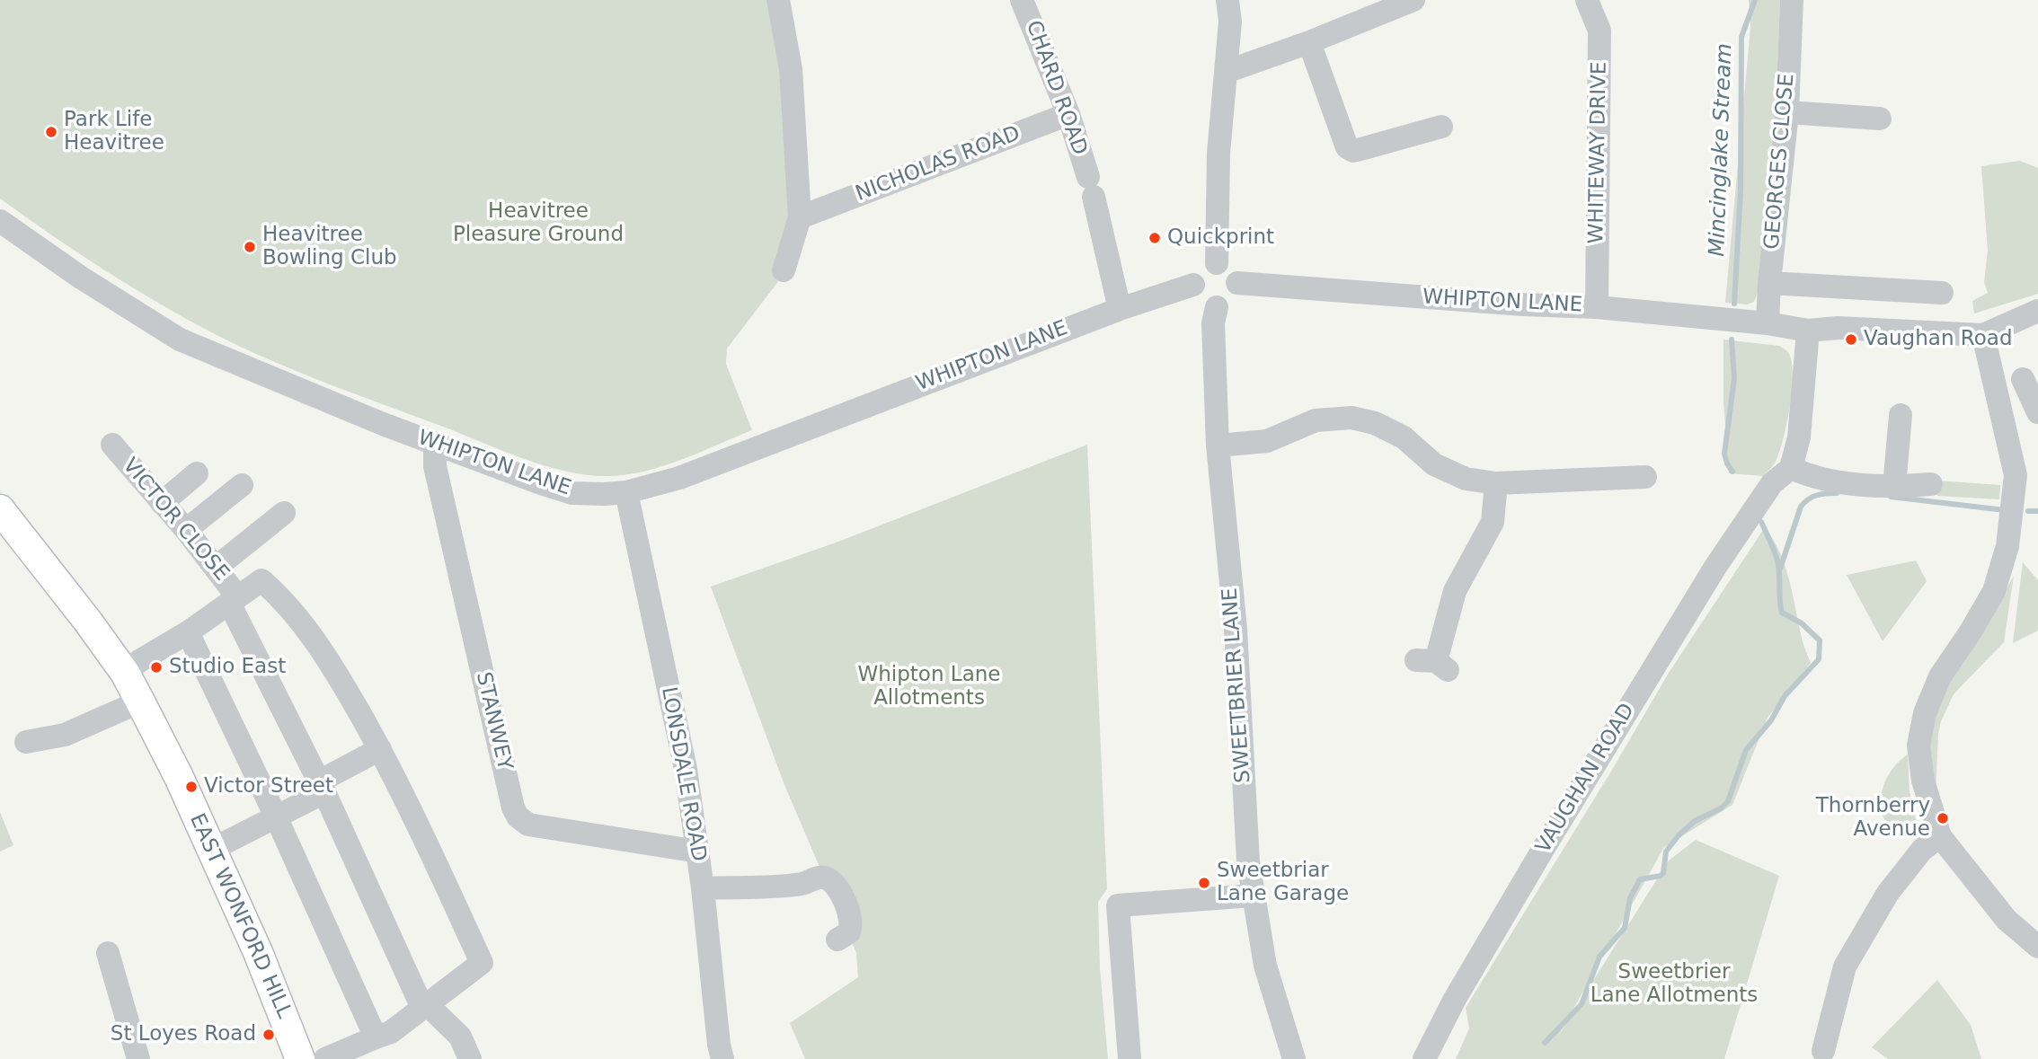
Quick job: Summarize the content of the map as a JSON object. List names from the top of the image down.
{
  "streets": {
    "main road": ["EAST WONFORD HILL"],
    "street": [
      "CHARD ROAD",
      "WHITEWAY DRIVE",
      "GEORGES CLOSE",
      "NICHOLAS ROAD",
      "WHIPTON LANE",
      "VICTOR CLOSE",
      "SWEETBRIER LANE",
      "STANWEY",
      "LONSDALE ROAD",
      "VAUGHAN ROAD"
    ]
  },
  "crossings": [
    ["CHARD ROAD", "NICHOLAS ROAD"],
    ["CHARD ROAD", "WHIPTON LANE"],
    ["WHITEWAY DRIVE", "WHIPTON LANE"],
    ["GEORGES CLOSE", "WHIPTON LANE"],
    ["WHIPTON LANE", "SWEETBRIER LANE"],
    ["WHIPTON LANE", "STANWEY"],
    ["WHIPTON LANE", "LONSDALE ROAD"],
    ["STANWEY", "LONSDALE ROAD"]
  ],
  "water": ["Mincinglake Stream"],
  "parks": ["Heavitree Pleasure Ground", "Whipton Lane Allotments", "Sweetbrier Lane Allotments"],
  "places": [
    "Park Life Heavitree",
    "Quickprint",
    "Heavitree Bowling Club",
    "Vaughan Road",
    "Studio East",
    "Victor Street",
    "Thornberry Avenue",
    "Sweetbriar Lane Garage",
    "St Loyes Road"
  ]
}
